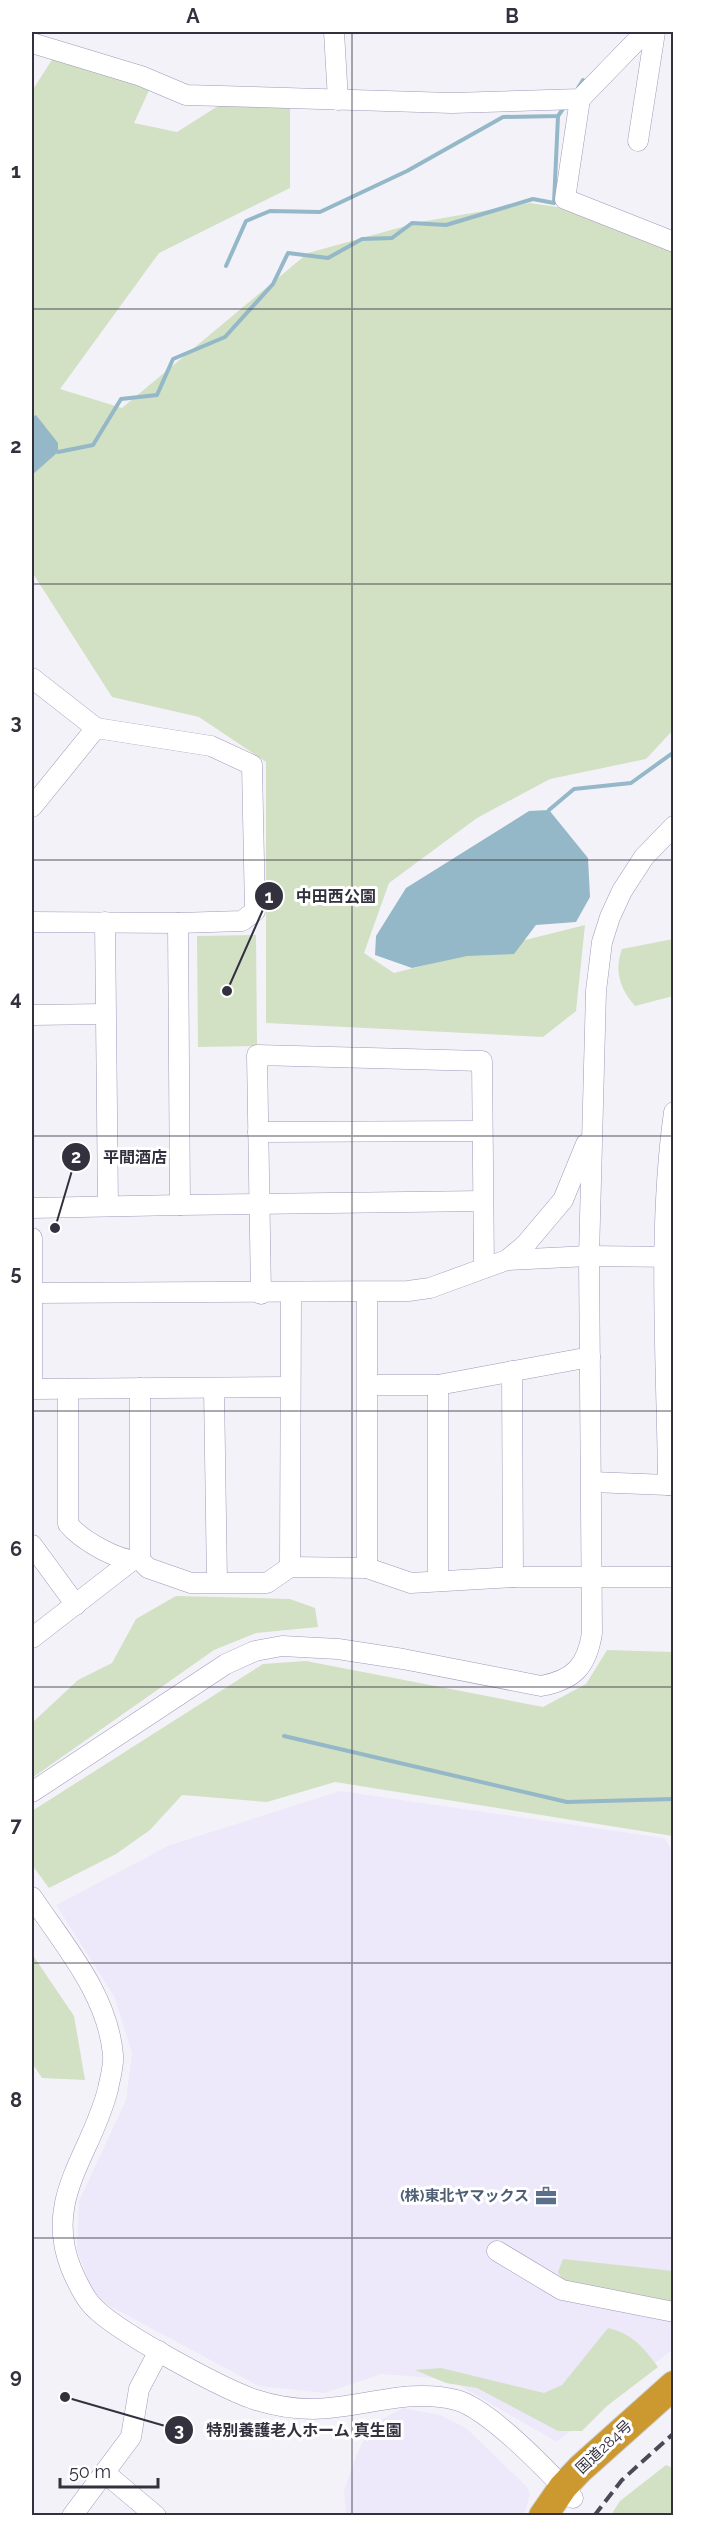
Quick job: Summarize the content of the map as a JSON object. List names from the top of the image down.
{
  "streets": {
    "highway": ["国道284号"]
  },
  "places": {
    "other": ["中田西公園", "平間酒店", "特別養護老人ホーム 真生園"],
    "office": ["(株)東北ヤマックス"]
  },
  "scale_bar": "50 m",
  "grid": {
    "columns": ["A", "B"],
    "rows": [
      "1",
      "2",
      "3",
      "4",
      "5",
      "6",
      "7",
      "8",
      "9"
    ]
  }
}
